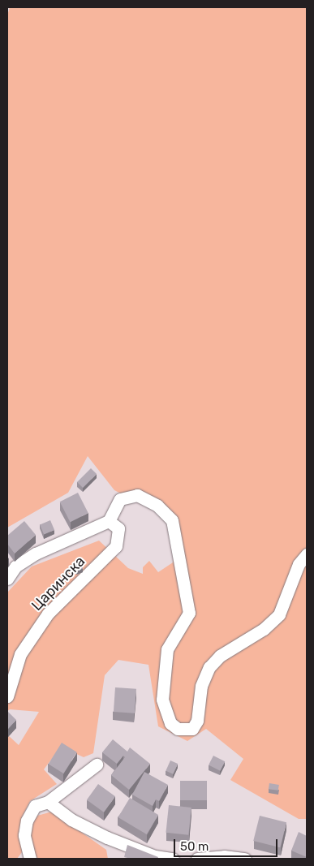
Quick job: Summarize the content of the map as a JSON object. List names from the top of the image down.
{
  "streets": {
    "street": ["Царинска"]
  },
  "scale_bar": "50 m"
}
